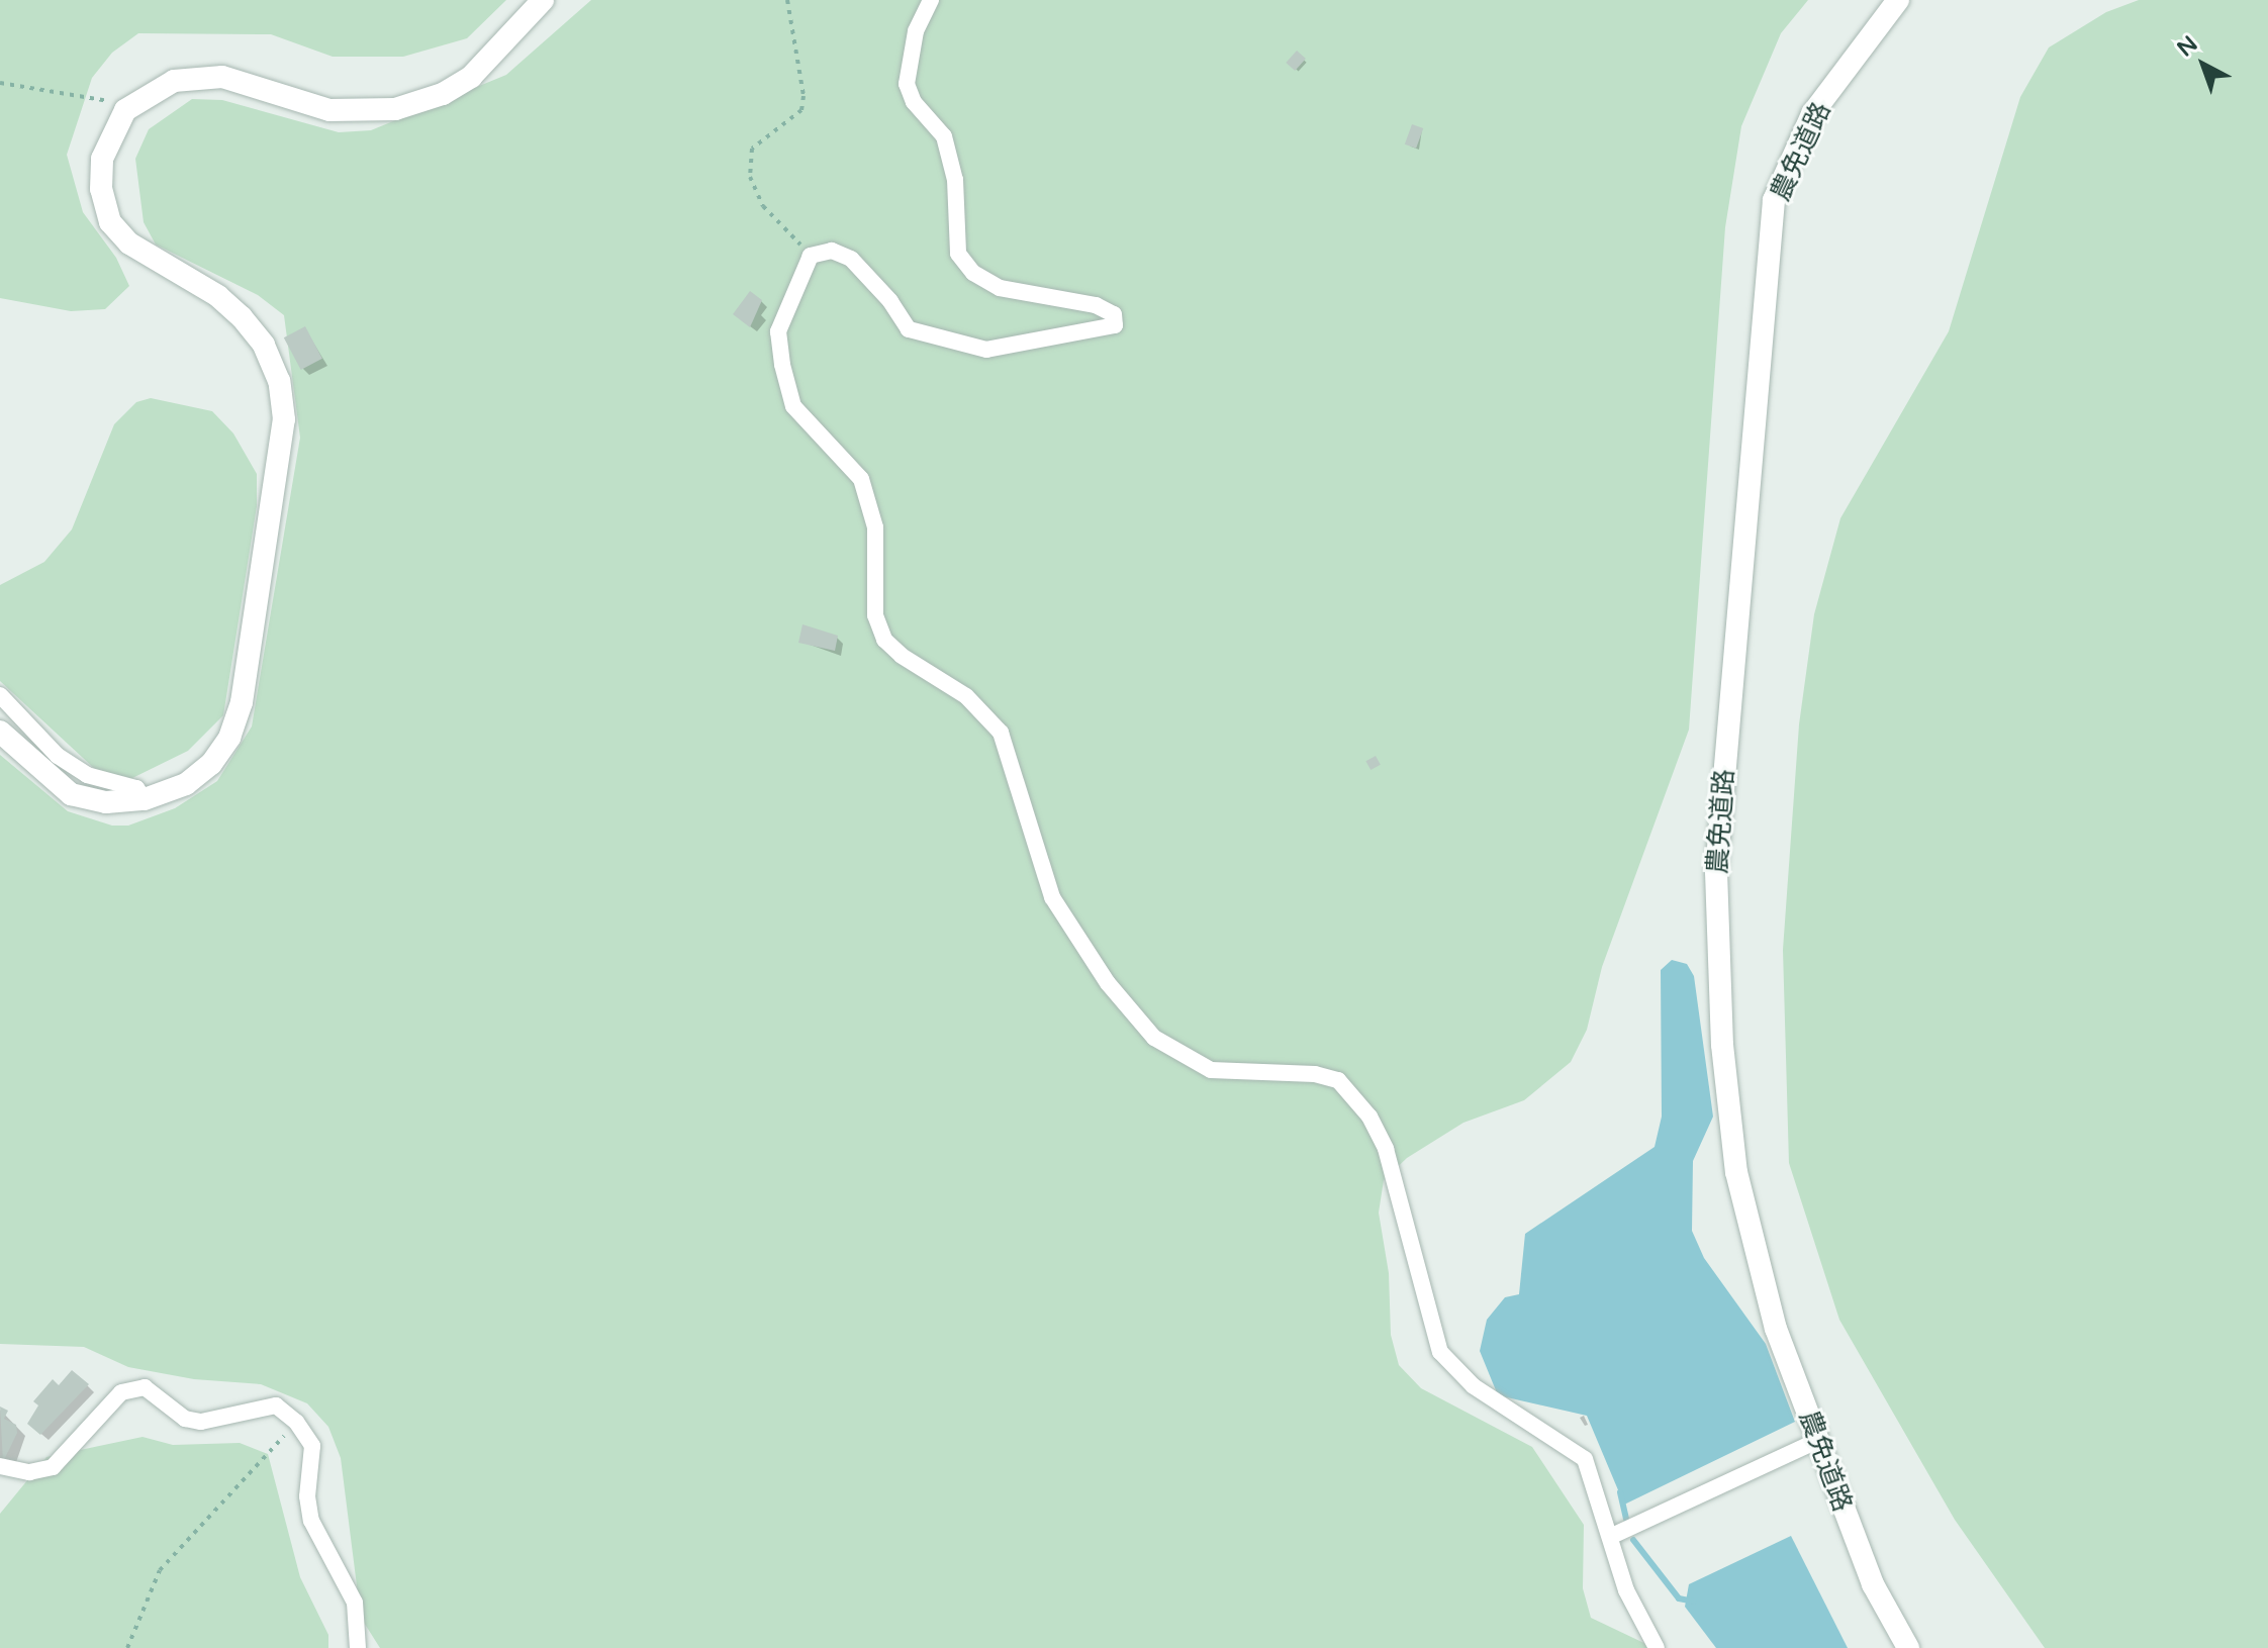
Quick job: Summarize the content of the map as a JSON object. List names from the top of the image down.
{
  "streets": {
    "street": ["農免道路"]
  },
  "north": "top left"
}
